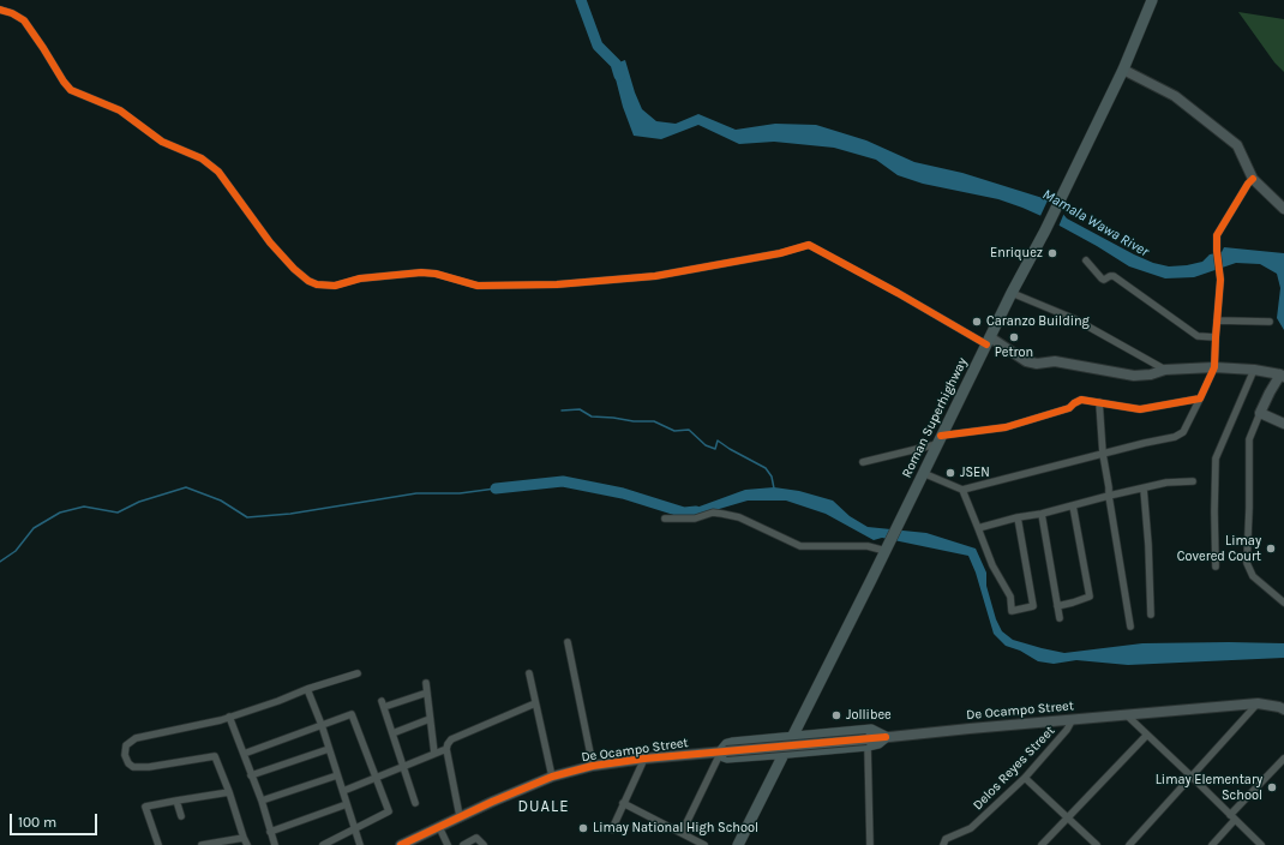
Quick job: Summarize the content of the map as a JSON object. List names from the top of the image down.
{
  "streets": {
    "main road": ["Roman Superhighway"],
    "street": ["De Ocampo Street", "Delos Reyes Street"]
  },
  "crossings": [
    ["De Ocampo Street", "Delos Reyes Street"]
  ],
  "districts": ["DUALE"],
  "water": ["Mamala Wawa River"],
  "places": [
    "Enriquez",
    "Caranzo Building",
    "Petron",
    "JSEN",
    "Limay Covered Court",
    "Jollibee",
    "Limay Elementary School",
    "Limay National High School"
  ],
  "scale_bar": "100 m"
}
